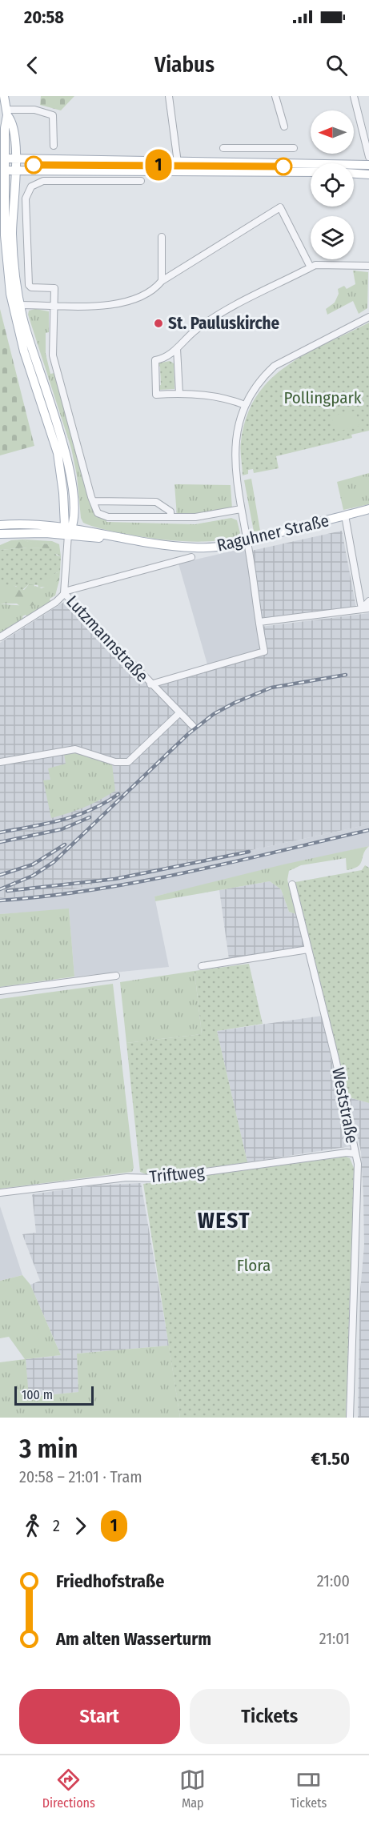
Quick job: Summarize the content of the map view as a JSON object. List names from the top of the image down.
{
  "streets": {
    "main road": ["Raguhner Straße"],
    "street": ["Lutzmannstraße", "Weststraße", "Triftweg"]
  },
  "crossings": [
    ["Raguhner Straße", "Lutzmannstraße"],
    ["Weststraße", "Triftweg"]
  ],
  "districts": ["WEST"],
  "parks": ["Pollingpark", "Flora"],
  "places": ["St. Pauluskirche"],
  "lines": ["tram line 1"],
  "scale_bar": "100 m",
  "north": "left",
  "page": {
    "status": "20:58",
    "header": "Viabus",
    "on_map": "1",
    "scale": "100 m",
    "heading": ["3 min", "20:58 – 21:01 · Tram", "€1.50"],
    "legs": ["2", "1"],
    "list": [
      {
        "name": "Friedhofstraße",
        "value": "21:00"
      },
      {
        "name": "Am alten Wasserturm",
        "value": "21:01"
      }
    ],
    "buttons": ["Start", "Tickets"],
    "tabs": ["Directions", "Map", "Tickets"]
  }
}
